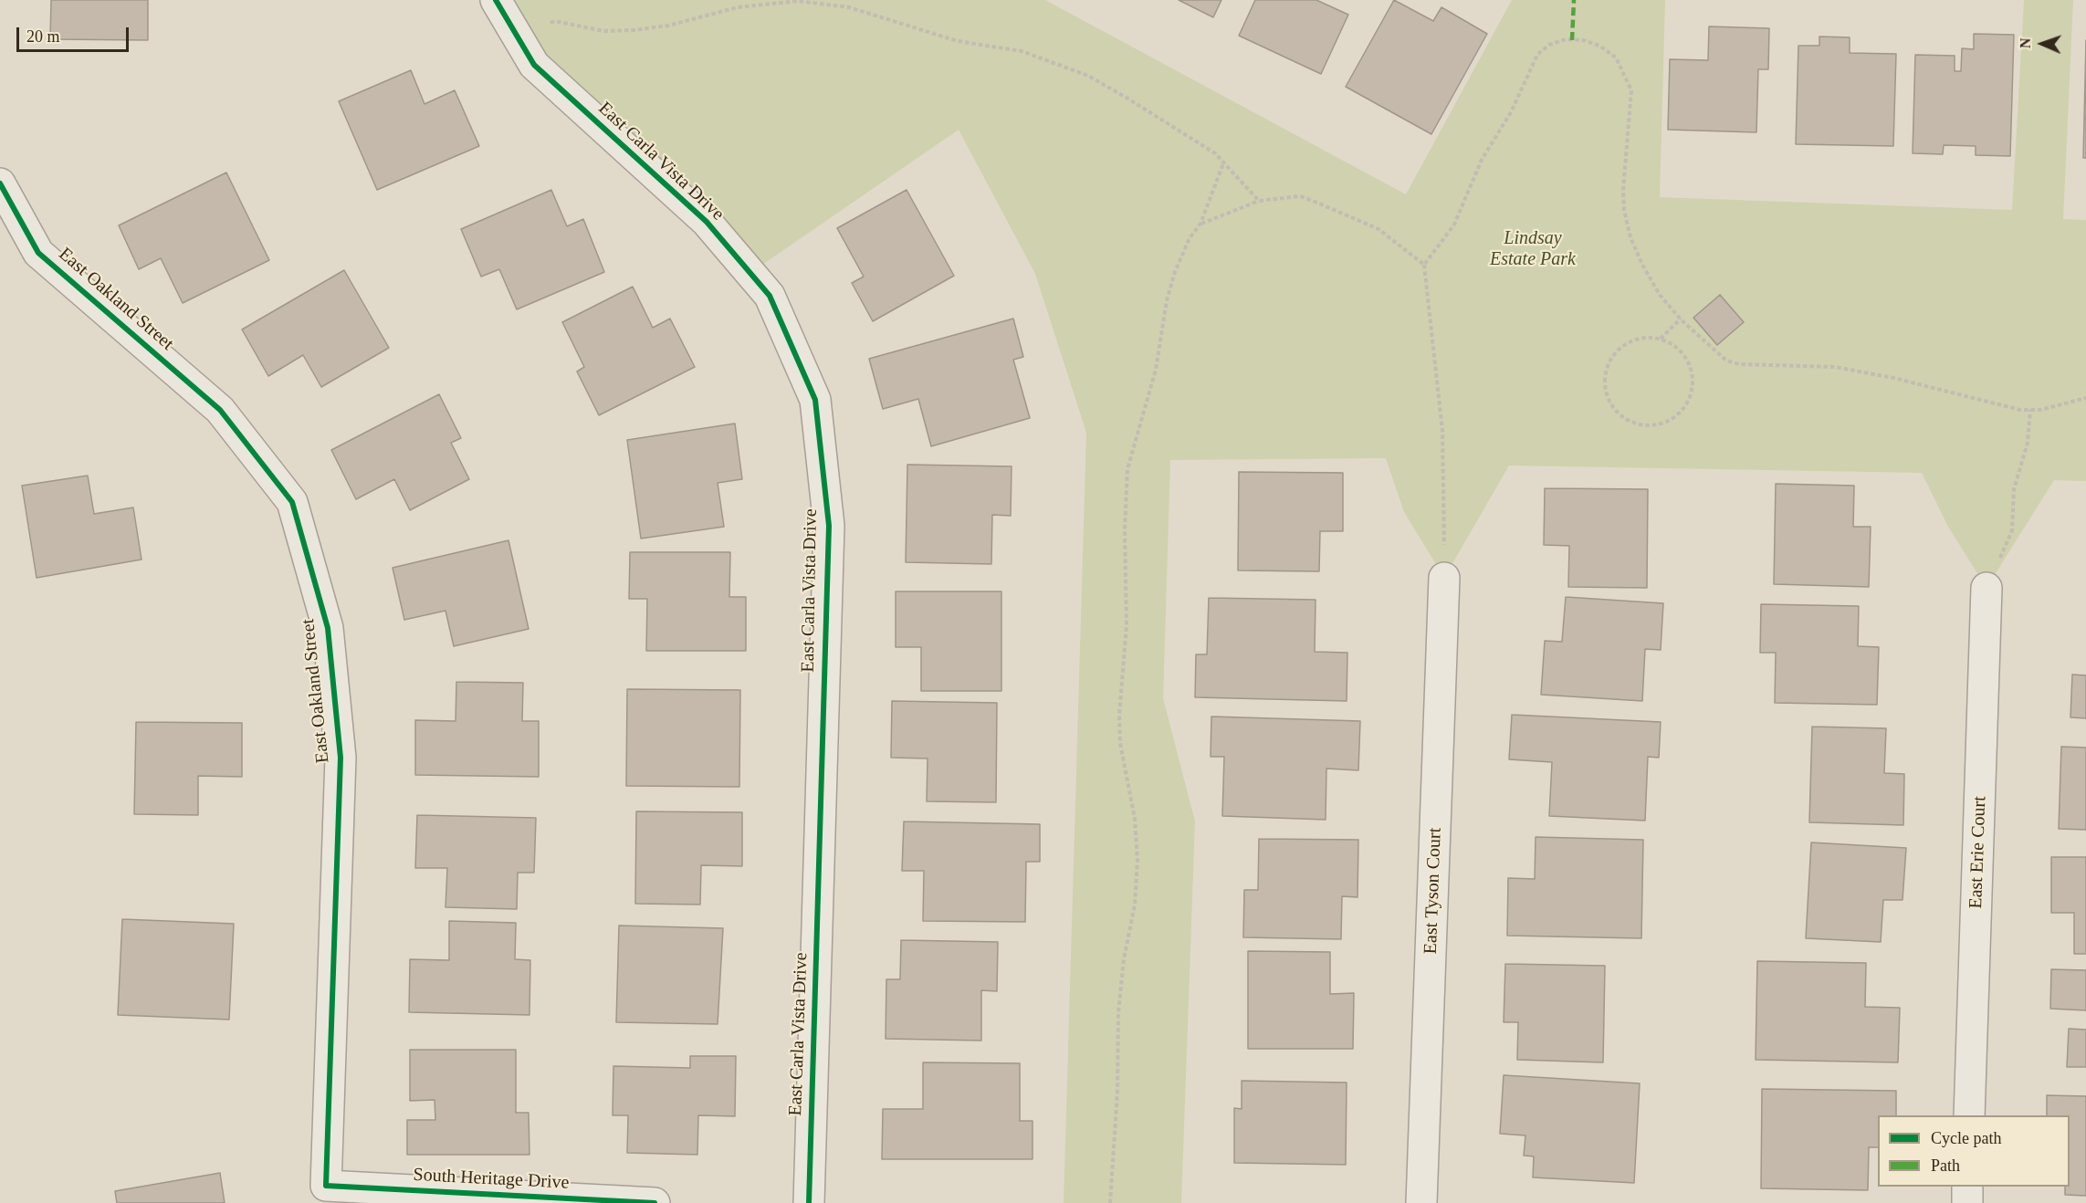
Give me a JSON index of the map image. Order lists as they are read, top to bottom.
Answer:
{
  "streets": {
    "street": [
      "East Carla Vista Drive",
      "East Oakland Street",
      "East Erie Court",
      "East Tyson Court",
      "South Heritage Drive"
    ]
  },
  "crossings": [
    ["East Oakland Street", "South Heritage Drive"]
  ],
  "parks": ["Lindsay Estate Park"],
  "legend": ["Cycle path", "Path"],
  "scale_bar": "20 m",
  "north": "left"
}
